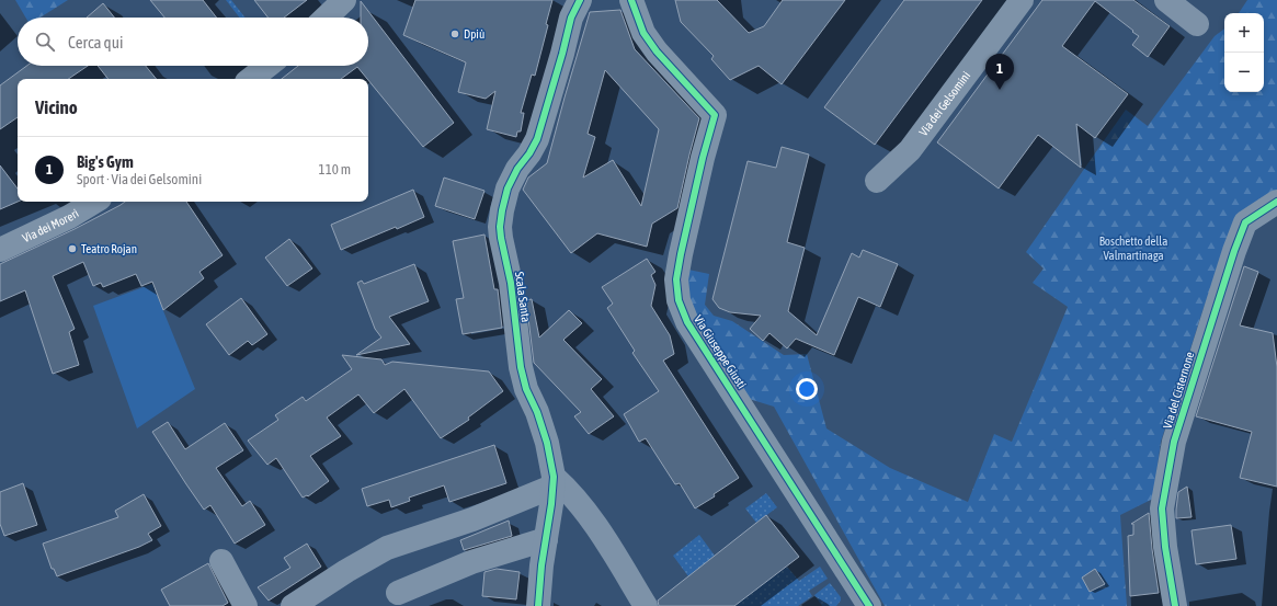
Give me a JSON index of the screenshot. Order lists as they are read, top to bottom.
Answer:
{
  "streets": {
    "street": [
      "Via dei Gelsomini",
      "Via dei Moreri",
      "Scala Santa",
      "Via Giuseppe Giusti",
      "Via del Cisternone"
    ]
  },
  "parks": ["Boschetto della Valmartinaga"],
  "places": ["Dpiù", "Teatro Rojan"],
  "page": {
    "map_buttons": ["+", "−"],
    "search": "Cerca qui",
    "pins": "1",
    "heading": "Vicino",
    "list": [
      {
        "mark": "1",
        "name": "Big's Gym",
        "note": "Sport · Via dei Gelsomini",
        "value": "110 m"
      }
    ]
  }
}
